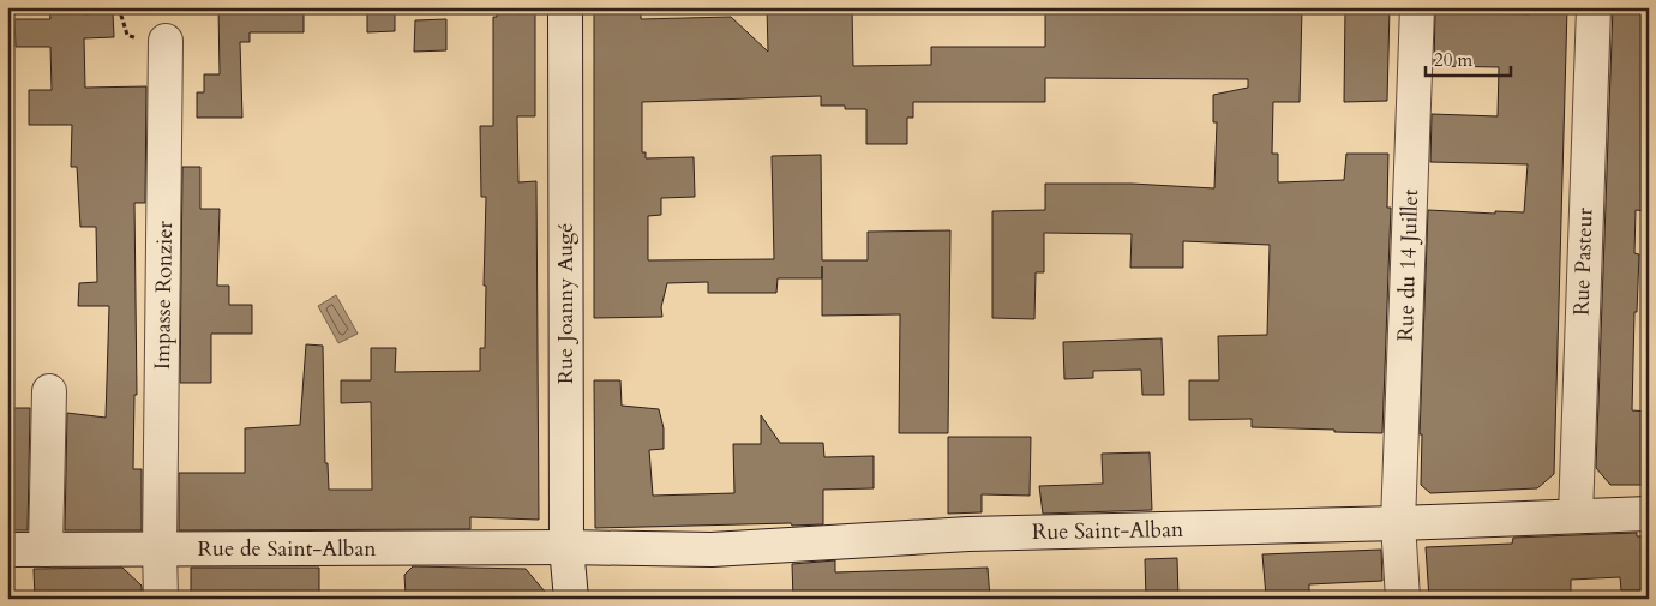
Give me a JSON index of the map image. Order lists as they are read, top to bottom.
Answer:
{
  "streets": {
    "street": [
      "Rue Pasteur",
      "Rue du 14 Juillet",
      "Impasse Ronzier",
      "Rue Joanny Augé",
      "Rue Saint-Alban",
      "Rue de Saint-Alban"
    ]
  },
  "crossings": [
    ["Rue Pasteur", "Rue Saint-Alban"],
    ["Rue du 14 Juillet", "Rue Saint-Alban"],
    ["Impasse Ronzier", "Rue de Saint-Alban"],
    ["Rue Joanny Augé", "Rue Saint-Alban"],
    ["Rue Joanny Augé", "Rue de Saint-Alban"],
    ["Rue Saint-Alban", "Rue de Saint-Alban"]
  ],
  "scale_bar": "20 m"
}
